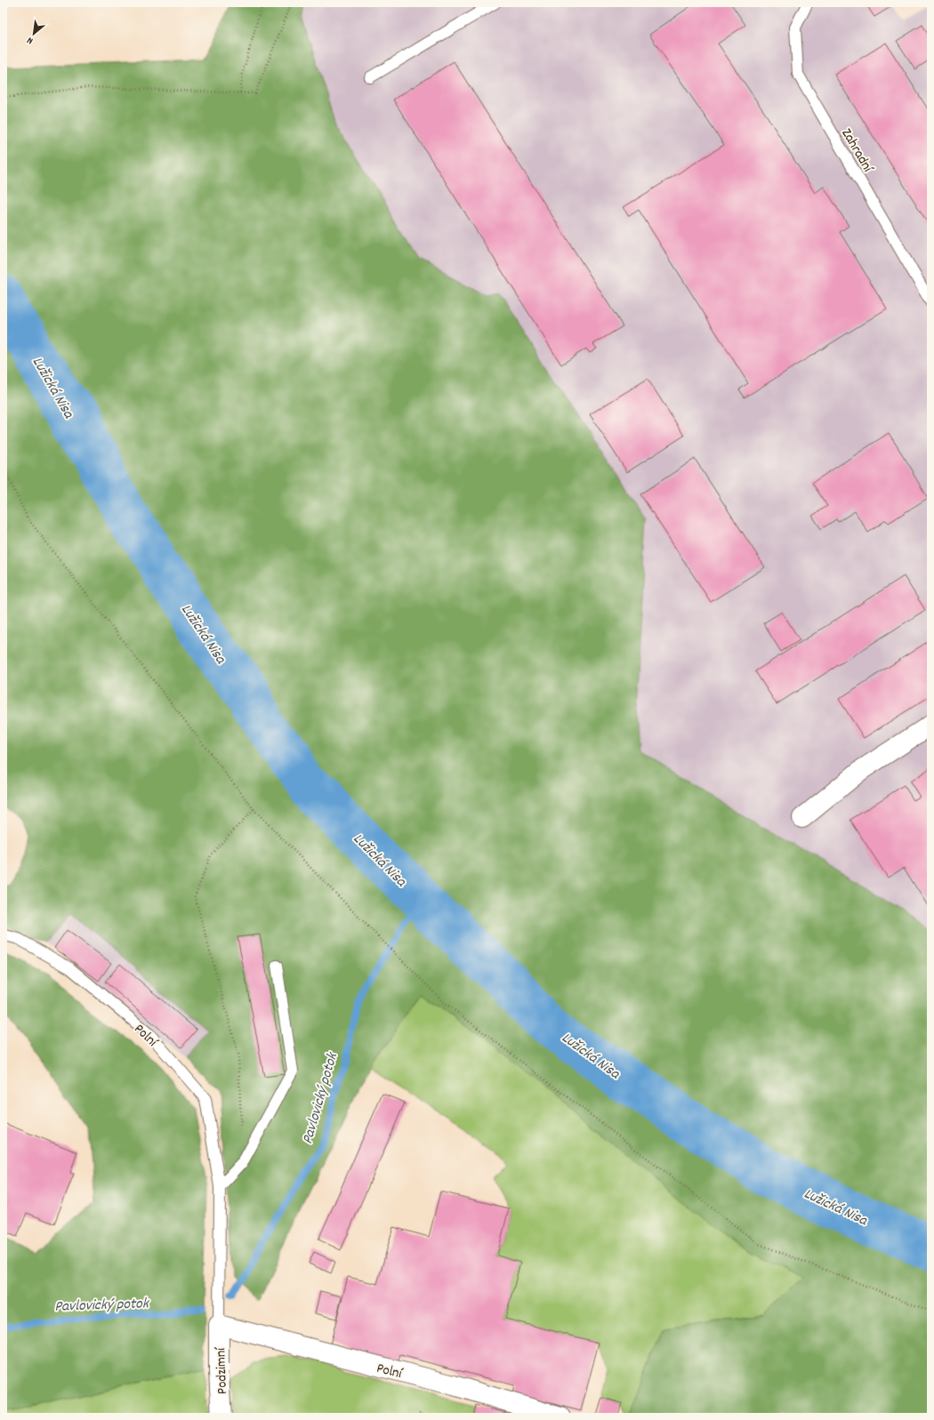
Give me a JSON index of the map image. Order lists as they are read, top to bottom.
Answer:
{
  "streets": {
    "street": ["Polní", "Podzimní"],
    "lane": ["Zahradní"]
  },
  "crossings": [
    ["Polní", "Podzimní"]
  ],
  "water": ["Lužická Nisa", "Pavlovický potok"],
  "north": "bottom left"
}
